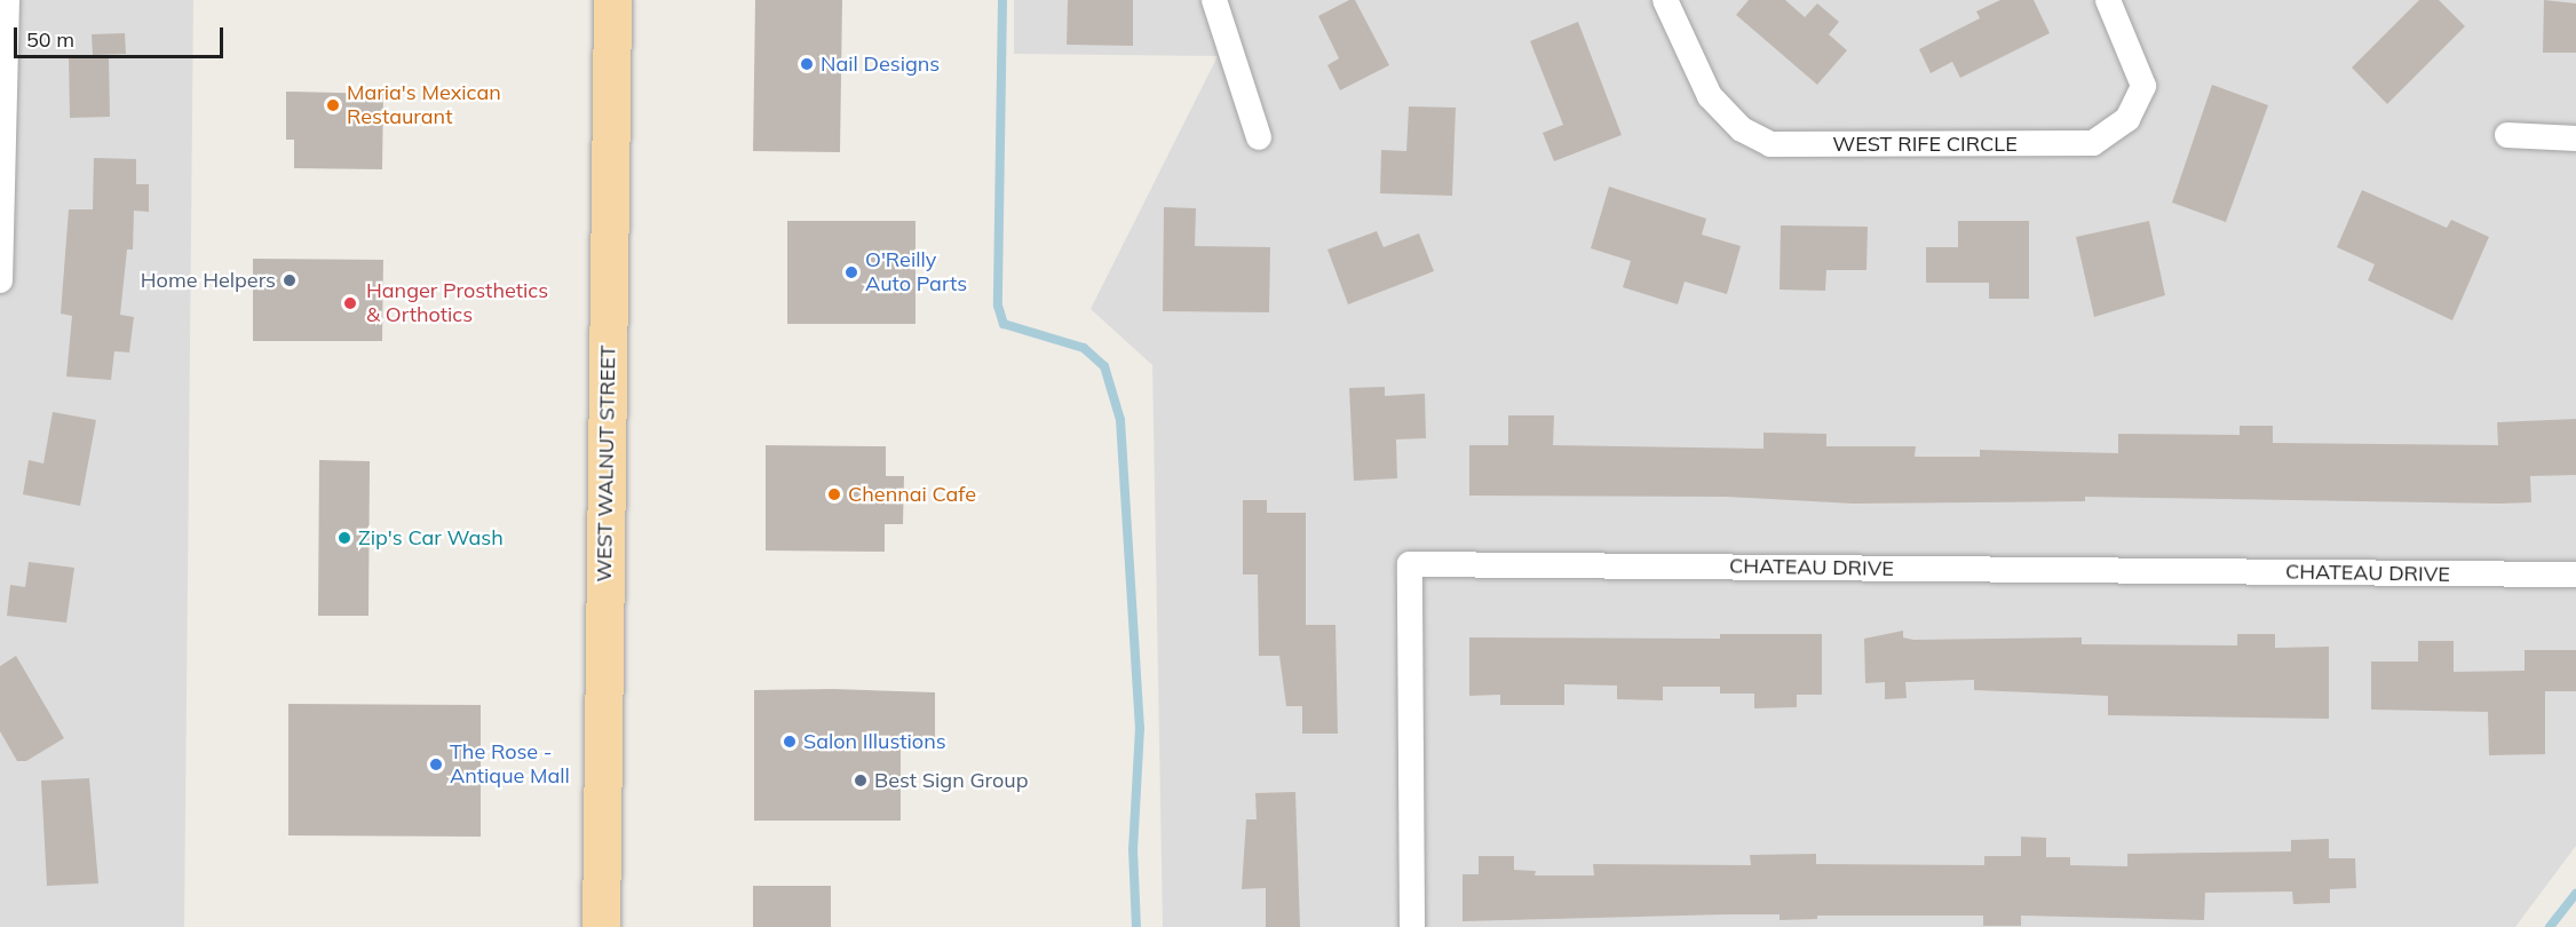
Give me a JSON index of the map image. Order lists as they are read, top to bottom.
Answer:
{
  "streets": {
    "main road": ["WEST WALNUT STREET"],
    "street": ["WEST RIFE CIRCLE", "CHATEAU DRIVE"]
  },
  "places": [
    "Nail Designs",
    "Maria's Mexican Restaurant",
    "O'Reilly Auto Parts",
    "Home Helpers",
    "Hanger Prosthetics & Orthotics",
    "Chennai Cafe",
    "Zip's Car Wash",
    "Salon Illustions",
    "The Rose - Antique Mall",
    "Best Sign Group"
  ],
  "scale_bar": "50 m"
}
